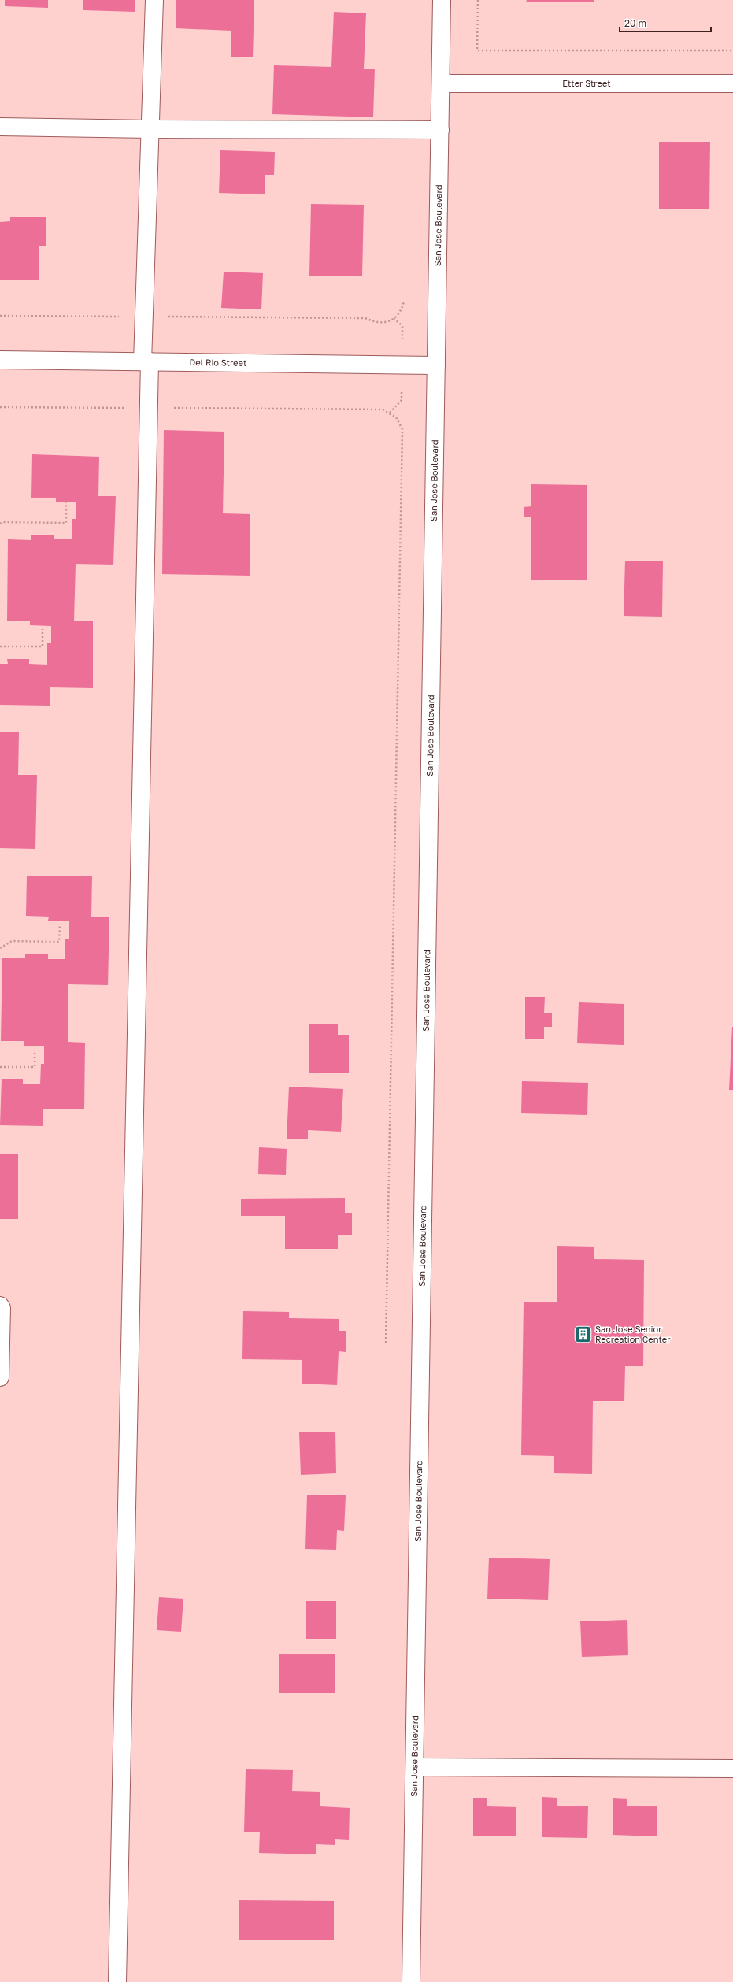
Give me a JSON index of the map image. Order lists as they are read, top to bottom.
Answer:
{
  "streets": {
    "street": ["Etter Street", "San Jose Boulevard", "Del Rio Street"]
  },
  "crossings": [
    ["Etter Street", "San Jose Boulevard"],
    ["San Jose Boulevard", "Del Rio Street"]
  ],
  "places": {
    "building": ["San Jose Senior Recreation Center"]
  },
  "scale_bar": "20 m"
}
